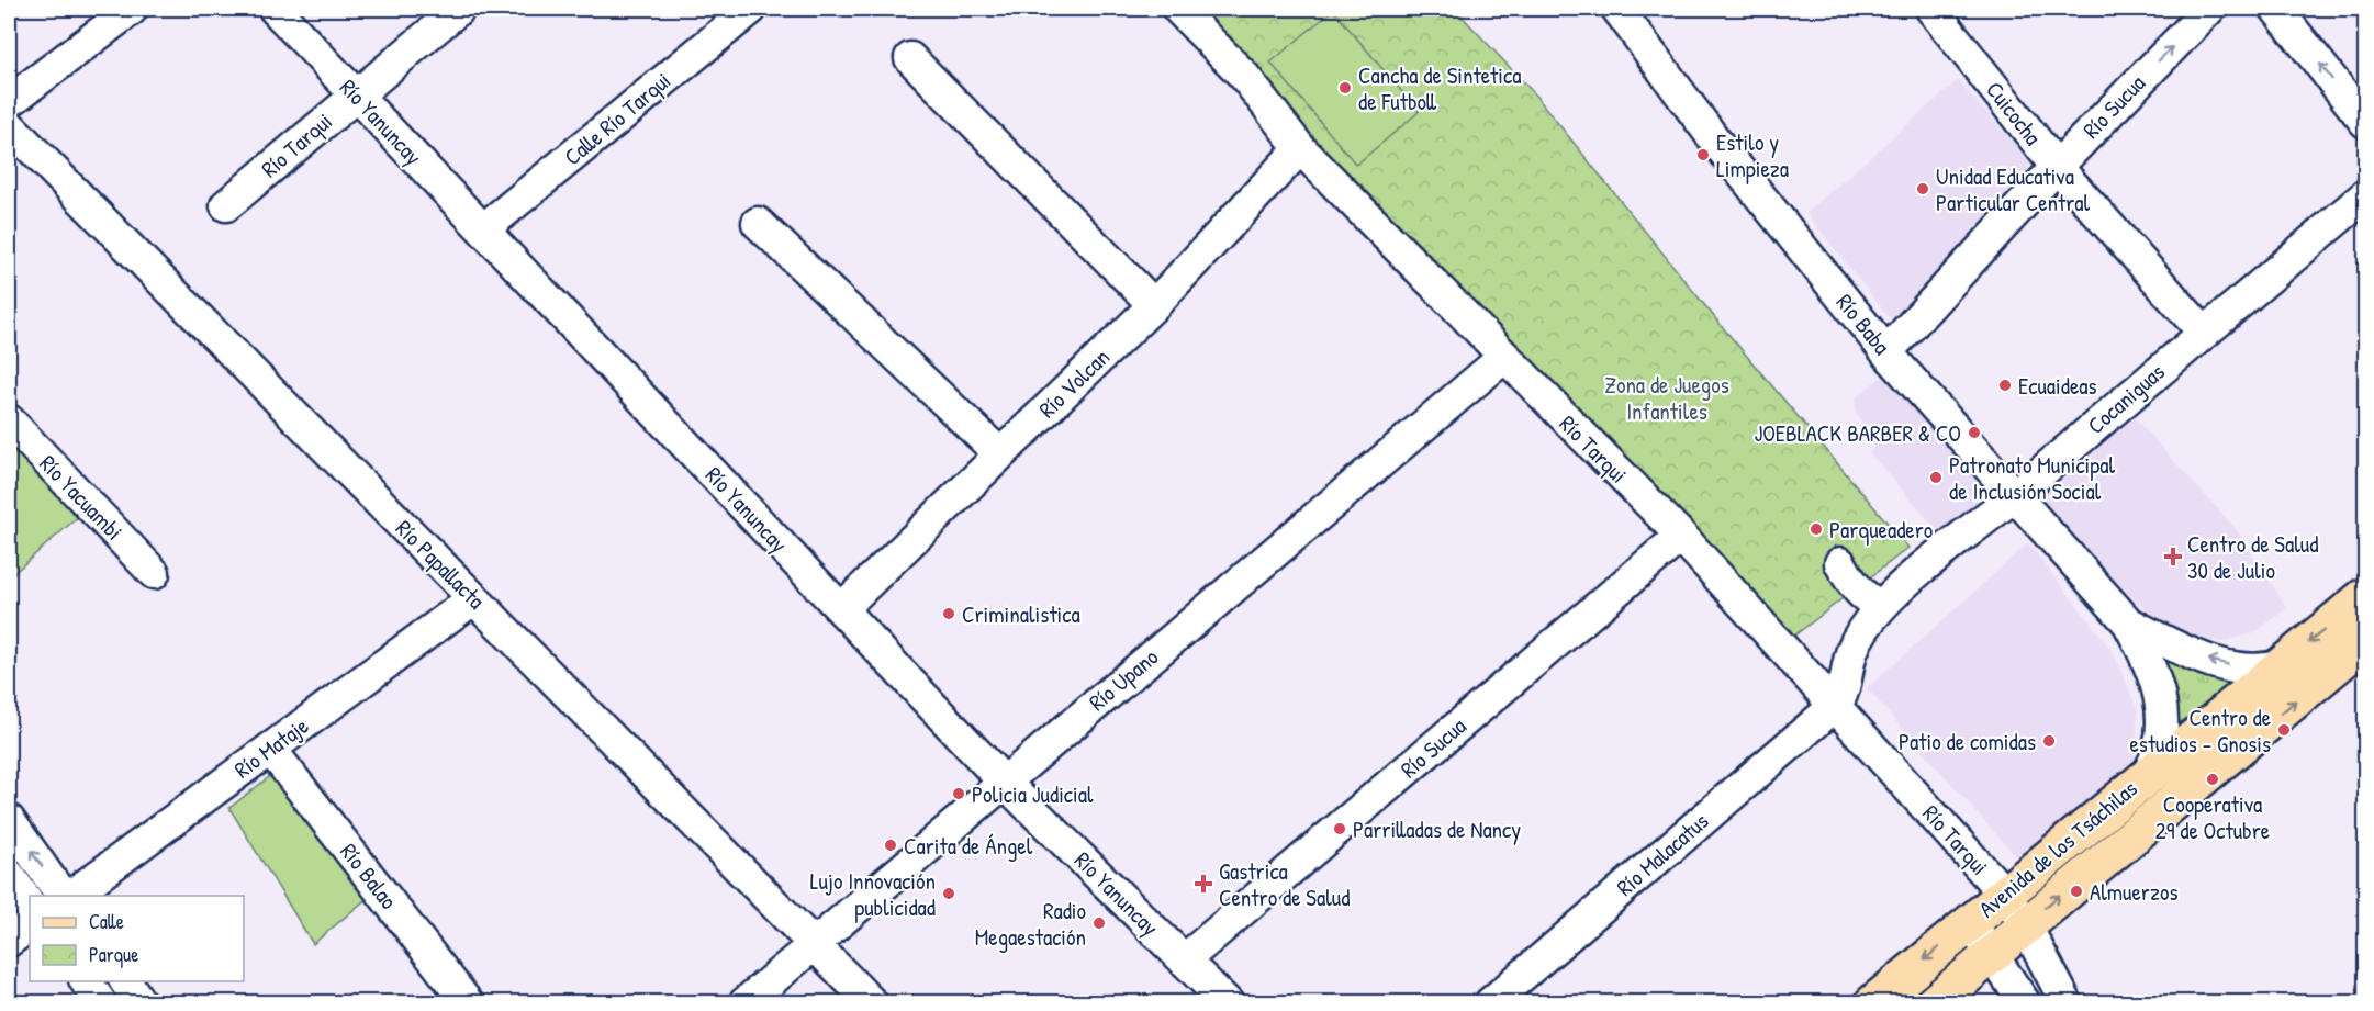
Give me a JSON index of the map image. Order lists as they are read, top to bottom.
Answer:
{
  "streets": {
    "main road": ["Avenida de los Tsáchilas"],
    "street": [
      "Río Sucua",
      "Cuicocha",
      "Calle Río Tarqui",
      "Río Yanuncay",
      "Río Tarqui",
      "Río Baba",
      "Río Volcan",
      "Cocaniguas",
      "Río Yacuambi",
      "Río Papallacta",
      "Río Upano",
      "Río Mataje",
      "Río Malacatus",
      "Río Balao"
    ]
  },
  "crossings": [
    ["Río Sucua", "Cuicocha"],
    ["Río Sucua", "Río Yanuncay"],
    ["Río Sucua", "Río Tarqui"],
    ["Río Sucua", "Río Baba"],
    ["Cuicocha", "Cocaniguas"],
    ["Calle Río Tarqui", "Río Yanuncay"],
    ["Río Yanuncay", "Río Tarqui"],
    ["Río Yanuncay", "Río Volcan"],
    ["Río Yanuncay", "Río Upano"],
    ["Río Tarqui", "Río Volcan"],
    ["Río Tarqui", "Cocaniguas"],
    ["Río Tarqui", "Río Upano"],
    ["Río Tarqui", "Avenida de los Tsáchilas"],
    ["Río Tarqui", "Río Malacatus"],
    ["Río Baba", "Cocaniguas"],
    ["Río Baba", "Avenida de los Tsáchilas"],
    ["Cocaniguas", "Río Malacatus"],
    ["Río Papallacta", "Río Upano"],
    ["Río Papallacta", "Río Mataje"],
    ["Río Mataje", "Río Balao"]
  ],
  "parks": ["Zona de Juegos Infantiles"],
  "places": {
    "other": [
      "Cancha de Sintetica de Futboll",
      "Estilo y Limpieza",
      "Unidad Educativa Particular Central",
      "Ecuaideas",
      "JOEBLACK BARBER & CO",
      "Patronato Municipal de Inclusión Social",
      "Parqueadero",
      "Criminalistica",
      "Centro de estudios - Gnosis",
      "Patio de comidas",
      "Cooperativa 29 de Octubre",
      "Policia Judicial",
      "Parrilladas de Nancy",
      "Carita de Ángel",
      "Almuerzos",
      "Lujo Innovación publicidad",
      "Radio Megaestación"
    ],
    "health": ["Centro de Salud 30 de Julio", "Gastrica Centro de Salud"]
  },
  "legend": ["Calle", "Parque"]
}
